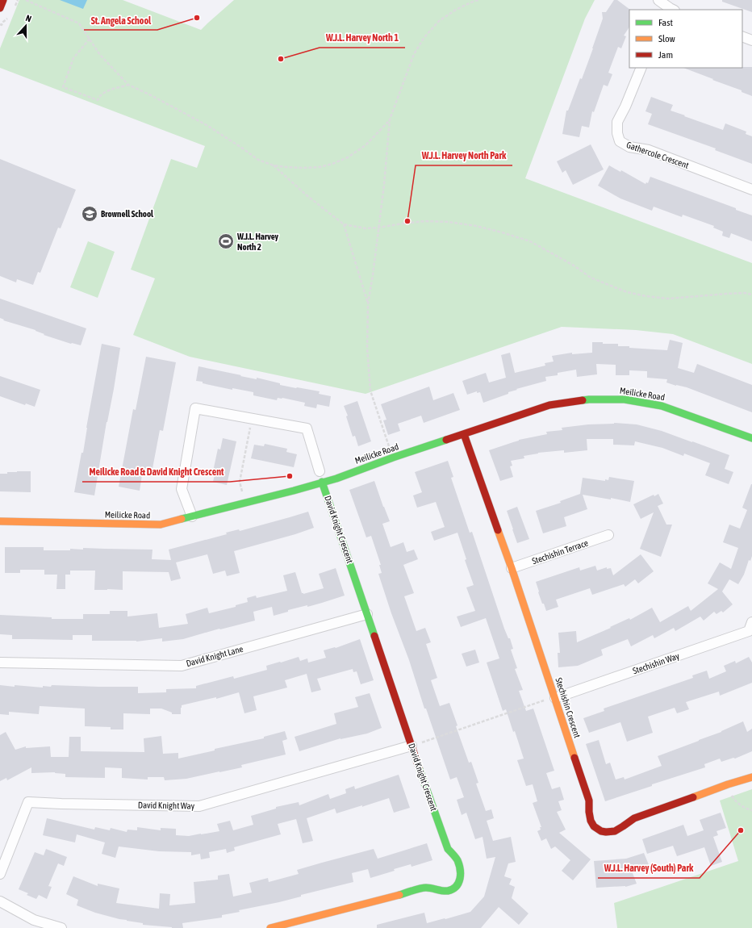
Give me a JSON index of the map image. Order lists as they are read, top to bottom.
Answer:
{
  "streets": {
    "street": [
      "Gathercole Crescent",
      "Meilicke Road",
      "David Knight Crescent",
      "Stechishin Terrace",
      "David Knight Lane",
      "Stechishin Way",
      "Stechishin Crescent",
      "David Knight Way"
    ]
  },
  "crossings": [
    ["Meilicke Road", "David Knight Crescent"],
    ["Meilicke Road", "Stechishin Crescent"],
    ["David Knight Crescent", "David Knight Lane"],
    ["David Knight Crescent", "David Knight Way"],
    ["Stechishin Terrace", "Stechishin Crescent"],
    ["Stechishin Way", "Stechishin Crescent"]
  ],
  "places": {
    "other": [
      "St. Angela School",
      "W.J.L. Harvey North 1",
      "W.J.L. Harvey North Park",
      "Meilicke Road & David Knight Crescent",
      "W.J.L. Harvey (South) Park"
    ],
    "school or university": ["Brownell School"],
    "sports": ["W.J.L. Harvey North 2"]
  },
  "legend": ["Fast", "Slow", "Jam"],
  "north": "top"
}
